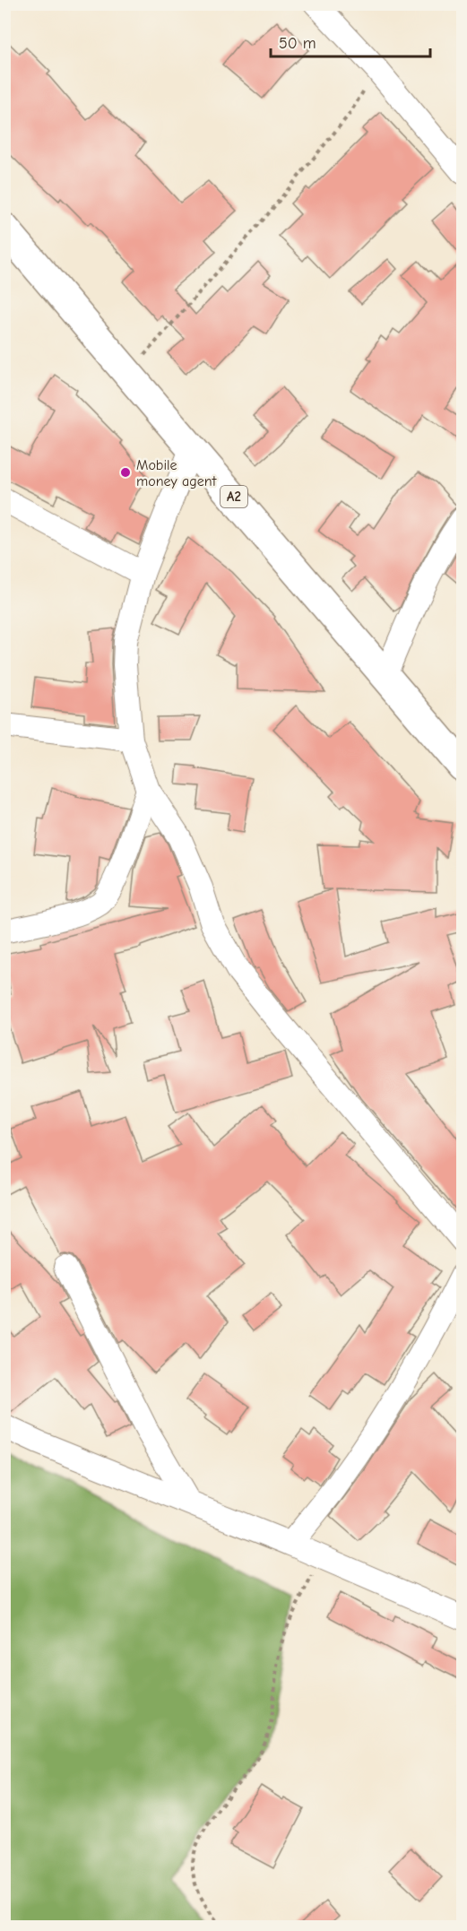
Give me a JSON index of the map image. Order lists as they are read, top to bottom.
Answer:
{
  "streets": {
    "highway": ["A2"]
  },
  "places": ["Mobile money agent"],
  "scale_bar": "50 m"
}
